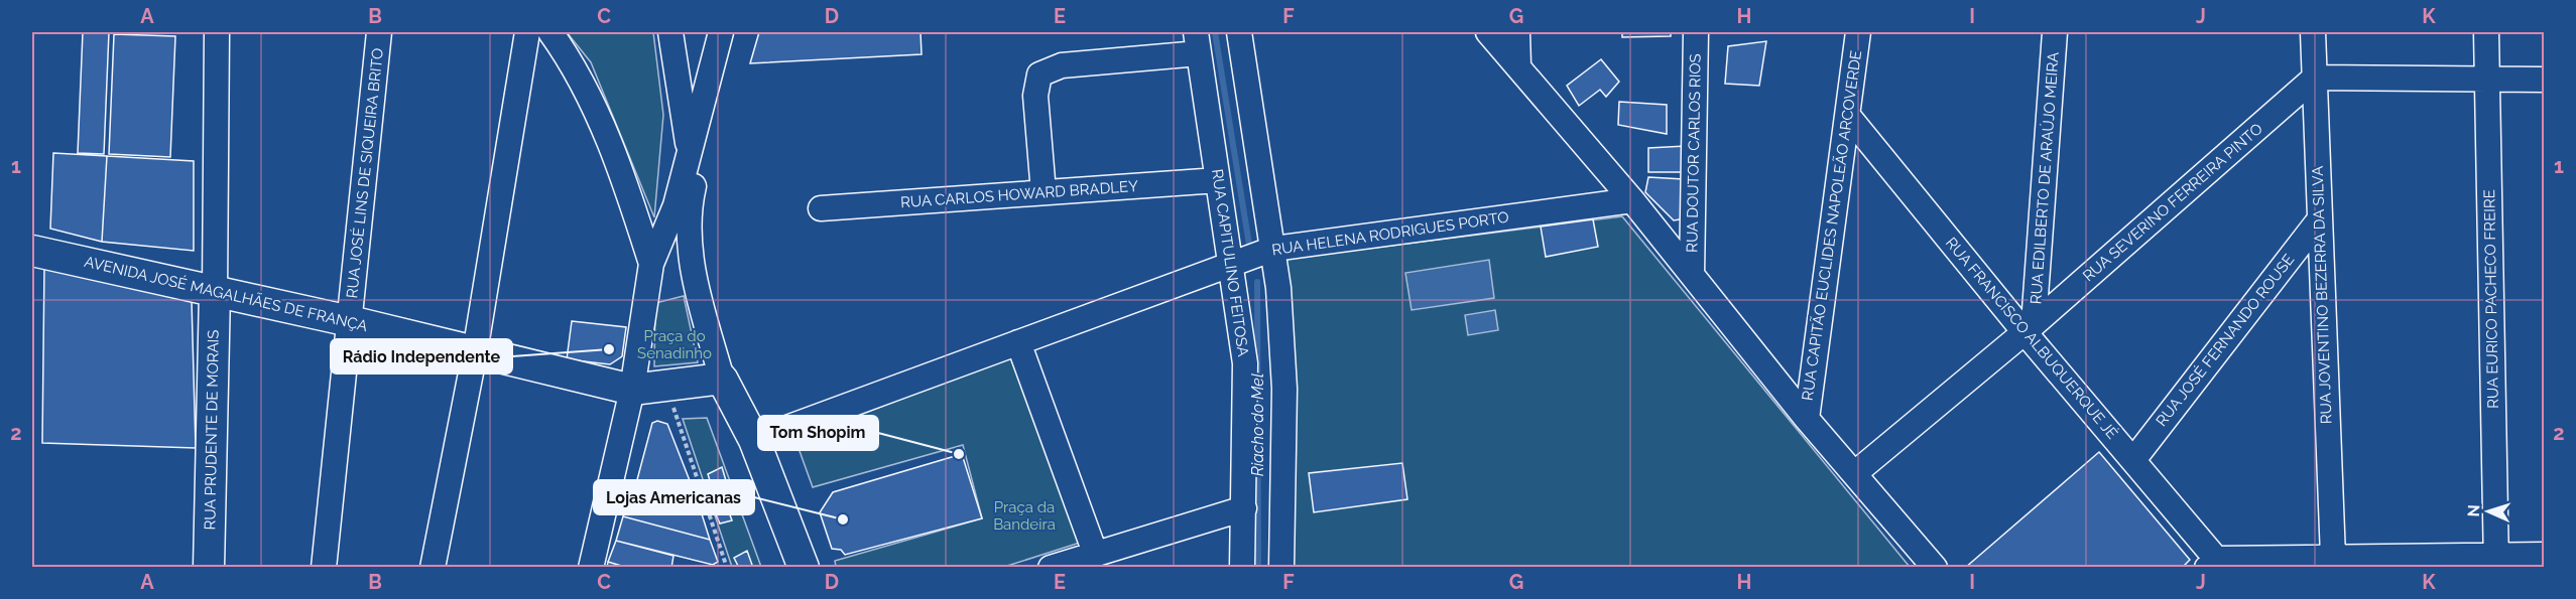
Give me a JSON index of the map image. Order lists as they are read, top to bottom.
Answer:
{
  "streets": {
    "main road": ["AVENIDA JOSÉ MAGALHÃES DE FRANÇA", "RUA PRUDENTE DE MORAIS"],
    "street": [
      "RUA DOUTOR CARLOS RIOS",
      "RUA JOSÉ LINS DE SIQUEIRA BRITO",
      "RUA EDILBERTO DE ARAÚJO MEIRA",
      "RUA CARLOS HOWARD BRADLEY",
      "RUA SEVERINO FERREIRA PINTO",
      "RUA CAPITÃO EUCLIDES NAPOLEÃO ARCOVERDE",
      "RUA HELENA RODRIGUES PORTO",
      "RUA CAPITULINO FEITOSA",
      "RUA JOVENTINO BEZERRA DA SILVA",
      "RUA EURICO PACHECO FREIRE",
      "RUA FRANCISCO ALBUQUERQUE JÉ",
      "RUA JOSÉ FERNANDO ROUSE"
    ]
  },
  "crossings": [
    ["RUA JOSÉ LINS DE SIQUEIRA BRITO", "AVENIDA JOSÉ MAGALHÃES DE FRANÇA"],
    ["RUA EDILBERTO DE ARAÚJO MEIRA", "RUA SEVERINO FERREIRA PINTO"],
    ["RUA EDILBERTO DE ARAÚJO MEIRA", "RUA FRANCISCO ALBUQUERQUE JÉ"],
    ["RUA CARLOS HOWARD BRADLEY", "RUA CAPITULINO FEITOSA"],
    ["RUA SEVERINO FERREIRA PINTO", "RUA JOVENTINO BEZERRA DA SILVA"],
    ["RUA SEVERINO FERREIRA PINTO", "RUA FRANCISCO ALBUQUERQUE JÉ"],
    ["RUA CAPITÃO EUCLIDES NAPOLEÃO ARCOVERDE", "RUA FRANCISCO ALBUQUERQUE JÉ"],
    ["RUA HELENA RODRIGUES PORTO", "RUA CAPITULINO FEITOSA"],
    ["AVENIDA JOSÉ MAGALHÃES DE FRANÇA", "RUA PRUDENTE DE MORAIS"],
    ["RUA JOVENTINO BEZERRA DA SILVA", "RUA JOSÉ FERNANDO ROUSE"],
    ["RUA FRANCISCO ALBUQUERQUE JÉ", "RUA JOSÉ FERNANDO ROUSE"]
  ],
  "water": ["Riacho do Mel"],
  "parks": ["Praça do Senadinho", "Praça da Bandeira"],
  "places": ["Rádio Independente", "Tom Shopim", "Lojas Americanas"],
  "north": "left",
  "grid": {
    "columns": [
      "A",
      "B",
      "C",
      "D",
      "E",
      "F",
      "G",
      "H",
      "I",
      "J",
      "K"
    ],
    "rows": ["1", "2"]
  }
}
